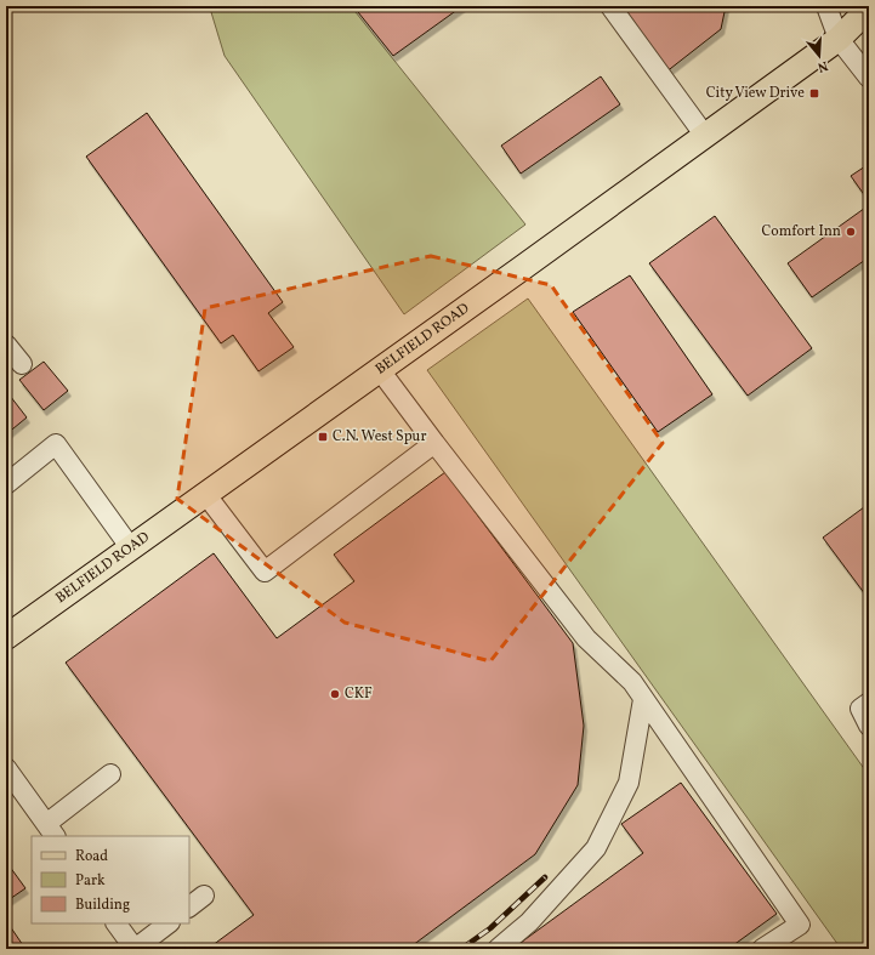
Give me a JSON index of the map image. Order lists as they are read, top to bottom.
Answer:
{
  "streets": {
    "main road": ["BELFIELD ROAD"]
  },
  "places": {
    "transit": ["City View Drive", "C.N. West Spur"],
    "other": ["Comfort Inn", "CKF"]
  },
  "legend": ["Road", "Park", "Building"],
  "north": "bottom"
}
